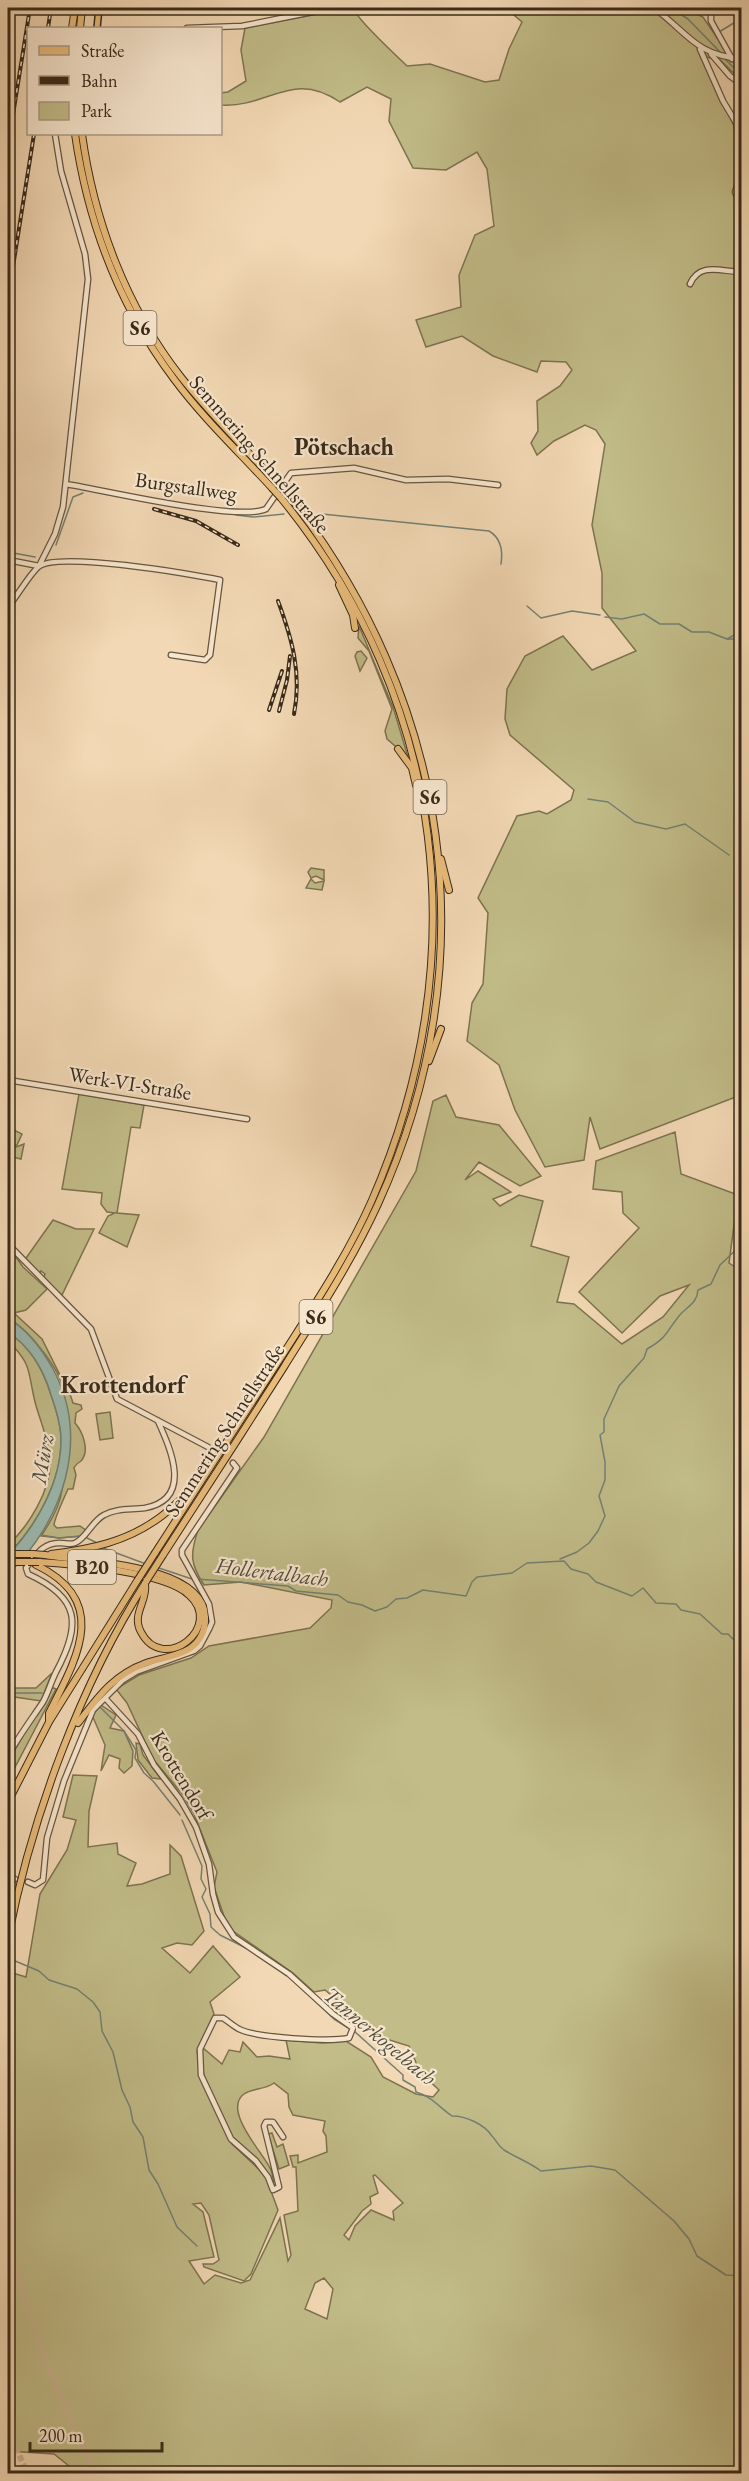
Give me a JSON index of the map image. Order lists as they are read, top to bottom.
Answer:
{
  "streets": {
    "highway": ["S6", "Semmering Schnellstraße", "B20"],
    "street": ["Burgstallweg", "Werk-VI-Straße", "Krottendorf"]
  },
  "crossings": [
    ["Semmering Schnellstraße", "B20"]
  ],
  "districts": ["Pötschach", "Krottendorf"],
  "water": ["Mürz", "Hollertalbach", "Tannerkogelbach"],
  "legend": ["Straße", "Bahn", "Park"],
  "scale_bar": "200 m"
}
